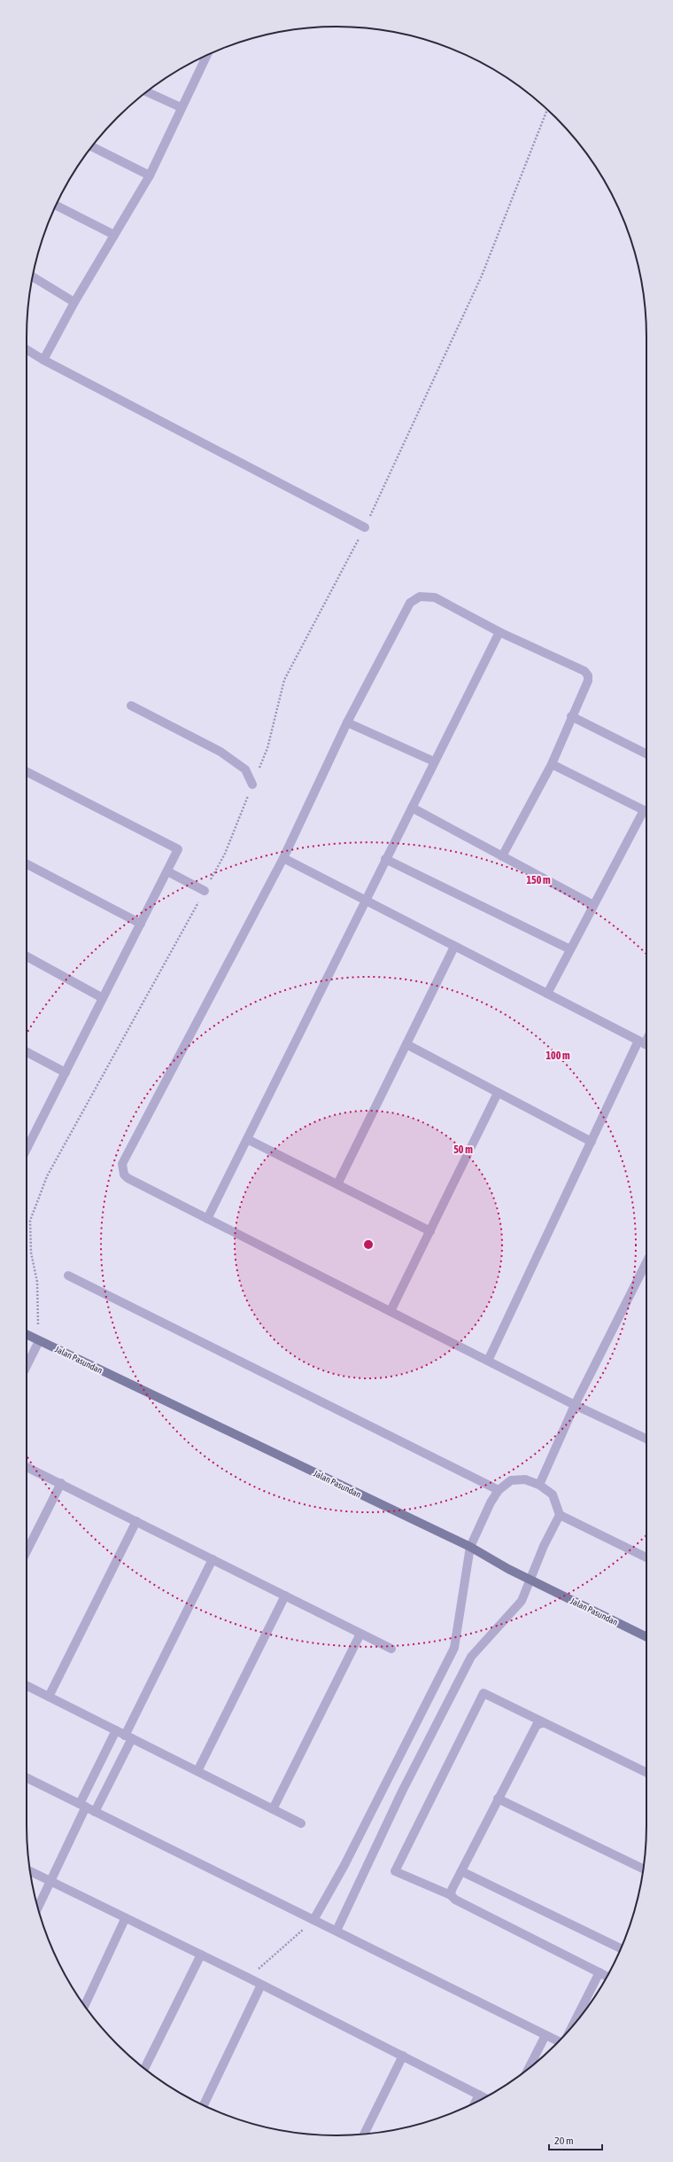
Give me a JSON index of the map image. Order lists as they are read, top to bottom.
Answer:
{
  "streets": {
    "street": ["Jalan Pasundan"]
  },
  "scale_bar": "20 m",
  "rings": ["150 m", "100 m", "50 m"]
}
